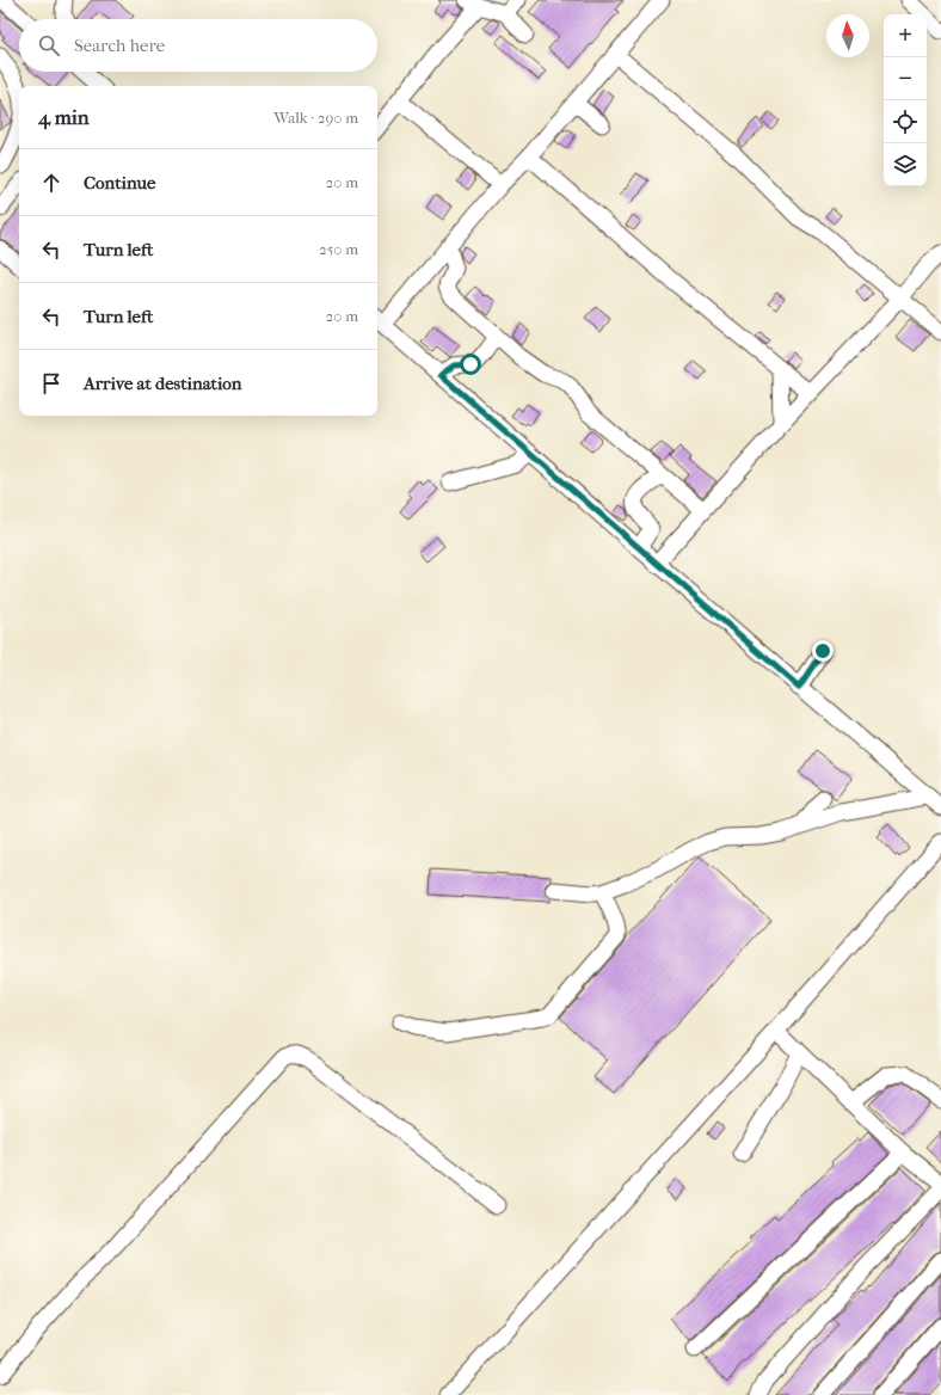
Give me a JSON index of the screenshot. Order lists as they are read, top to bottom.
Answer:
{
  "north": "top",
  "page": {
    "map_buttons": ["+", "−"],
    "search": "Search here",
    "heading": ["4 min", "Walk · 290 m"],
    "list": [
      ["Continue", "20 m"],
      ["Turn left", "250 m"],
      ["Turn left", "20 m"],
      "Arrive at destination"
    ]
  }
}
